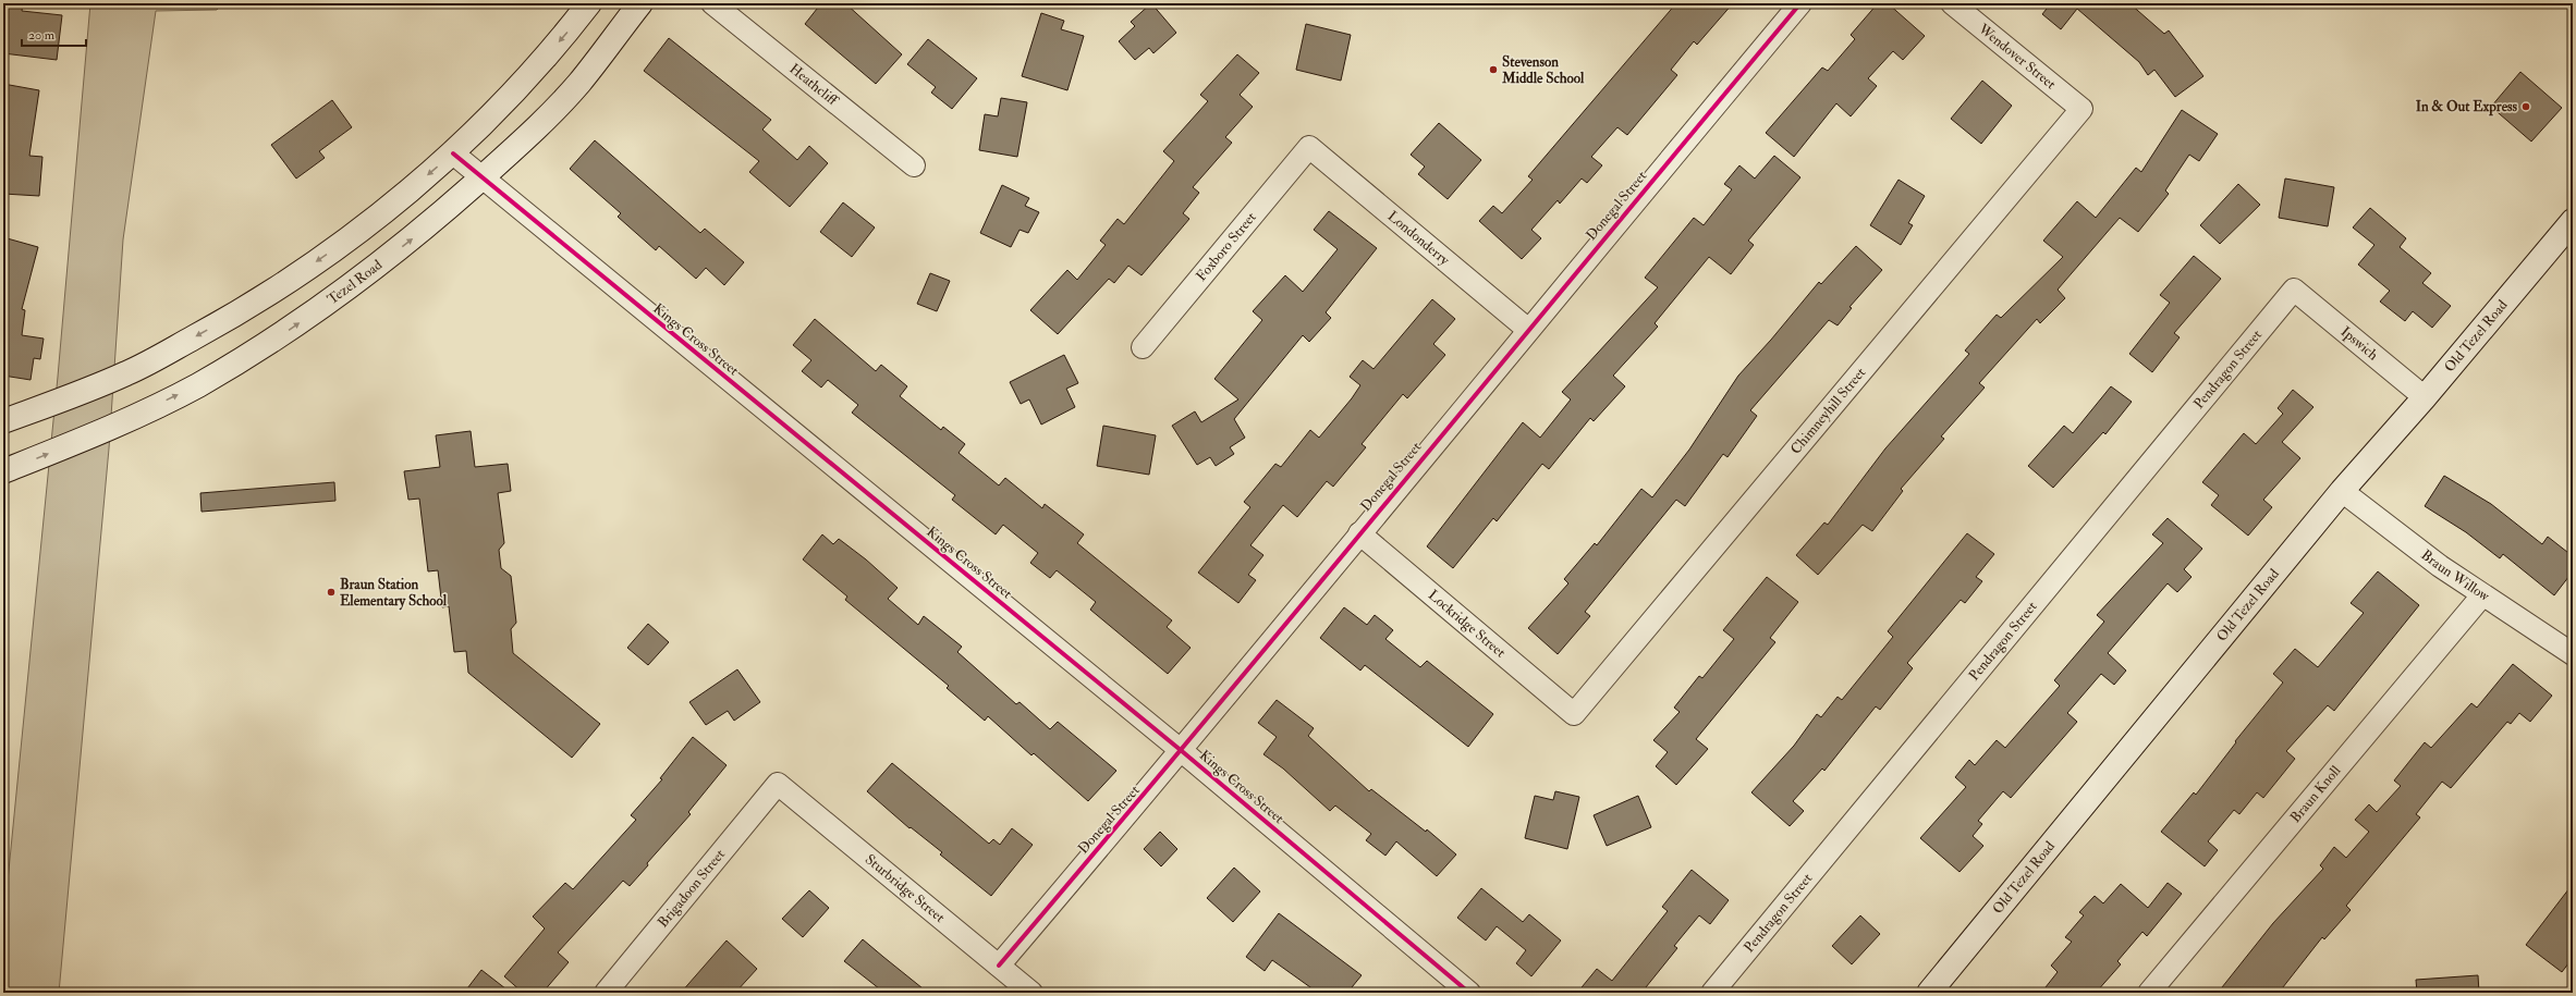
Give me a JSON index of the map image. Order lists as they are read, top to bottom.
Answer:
{
  "streets": {
    "main road": ["Tezel Road", "Old Tezel Road"],
    "street": [
      "Wendover Street",
      "Heathcliff",
      "Donegal Street",
      "Londonderry",
      "Foxboro Street",
      "Kings Cross Street",
      "Ipswich",
      "Pendragon Street",
      "Chimneyhill Street",
      "Braun Willow",
      "Lockridge Street",
      "Braun Knoll",
      "Brigadoon Street",
      "Sturbridge Street"
    ]
  },
  "crossings": [
    ["Wendover Street", "Chimneyhill Street"],
    ["Donegal Street", "Londonderry"],
    ["Donegal Street", "Kings Cross Street"],
    ["Donegal Street", "Lockridge Street"],
    ["Donegal Street", "Sturbridge Street"],
    ["Londonderry", "Foxboro Street"],
    ["Tezel Road", "Kings Cross Street"],
    ["Old Tezel Road", "Ipswich"],
    ["Old Tezel Road", "Braun Willow"],
    ["Ipswich", "Pendragon Street"],
    ["Chimneyhill Street", "Lockridge Street"],
    ["Braun Willow", "Braun Knoll"],
    ["Brigadoon Street", "Sturbridge Street"]
  ],
  "places": ["Stevenson Middle School", "In & Out Express", "Braun Station Elementary School"],
  "scale_bar": "20 m"
}
